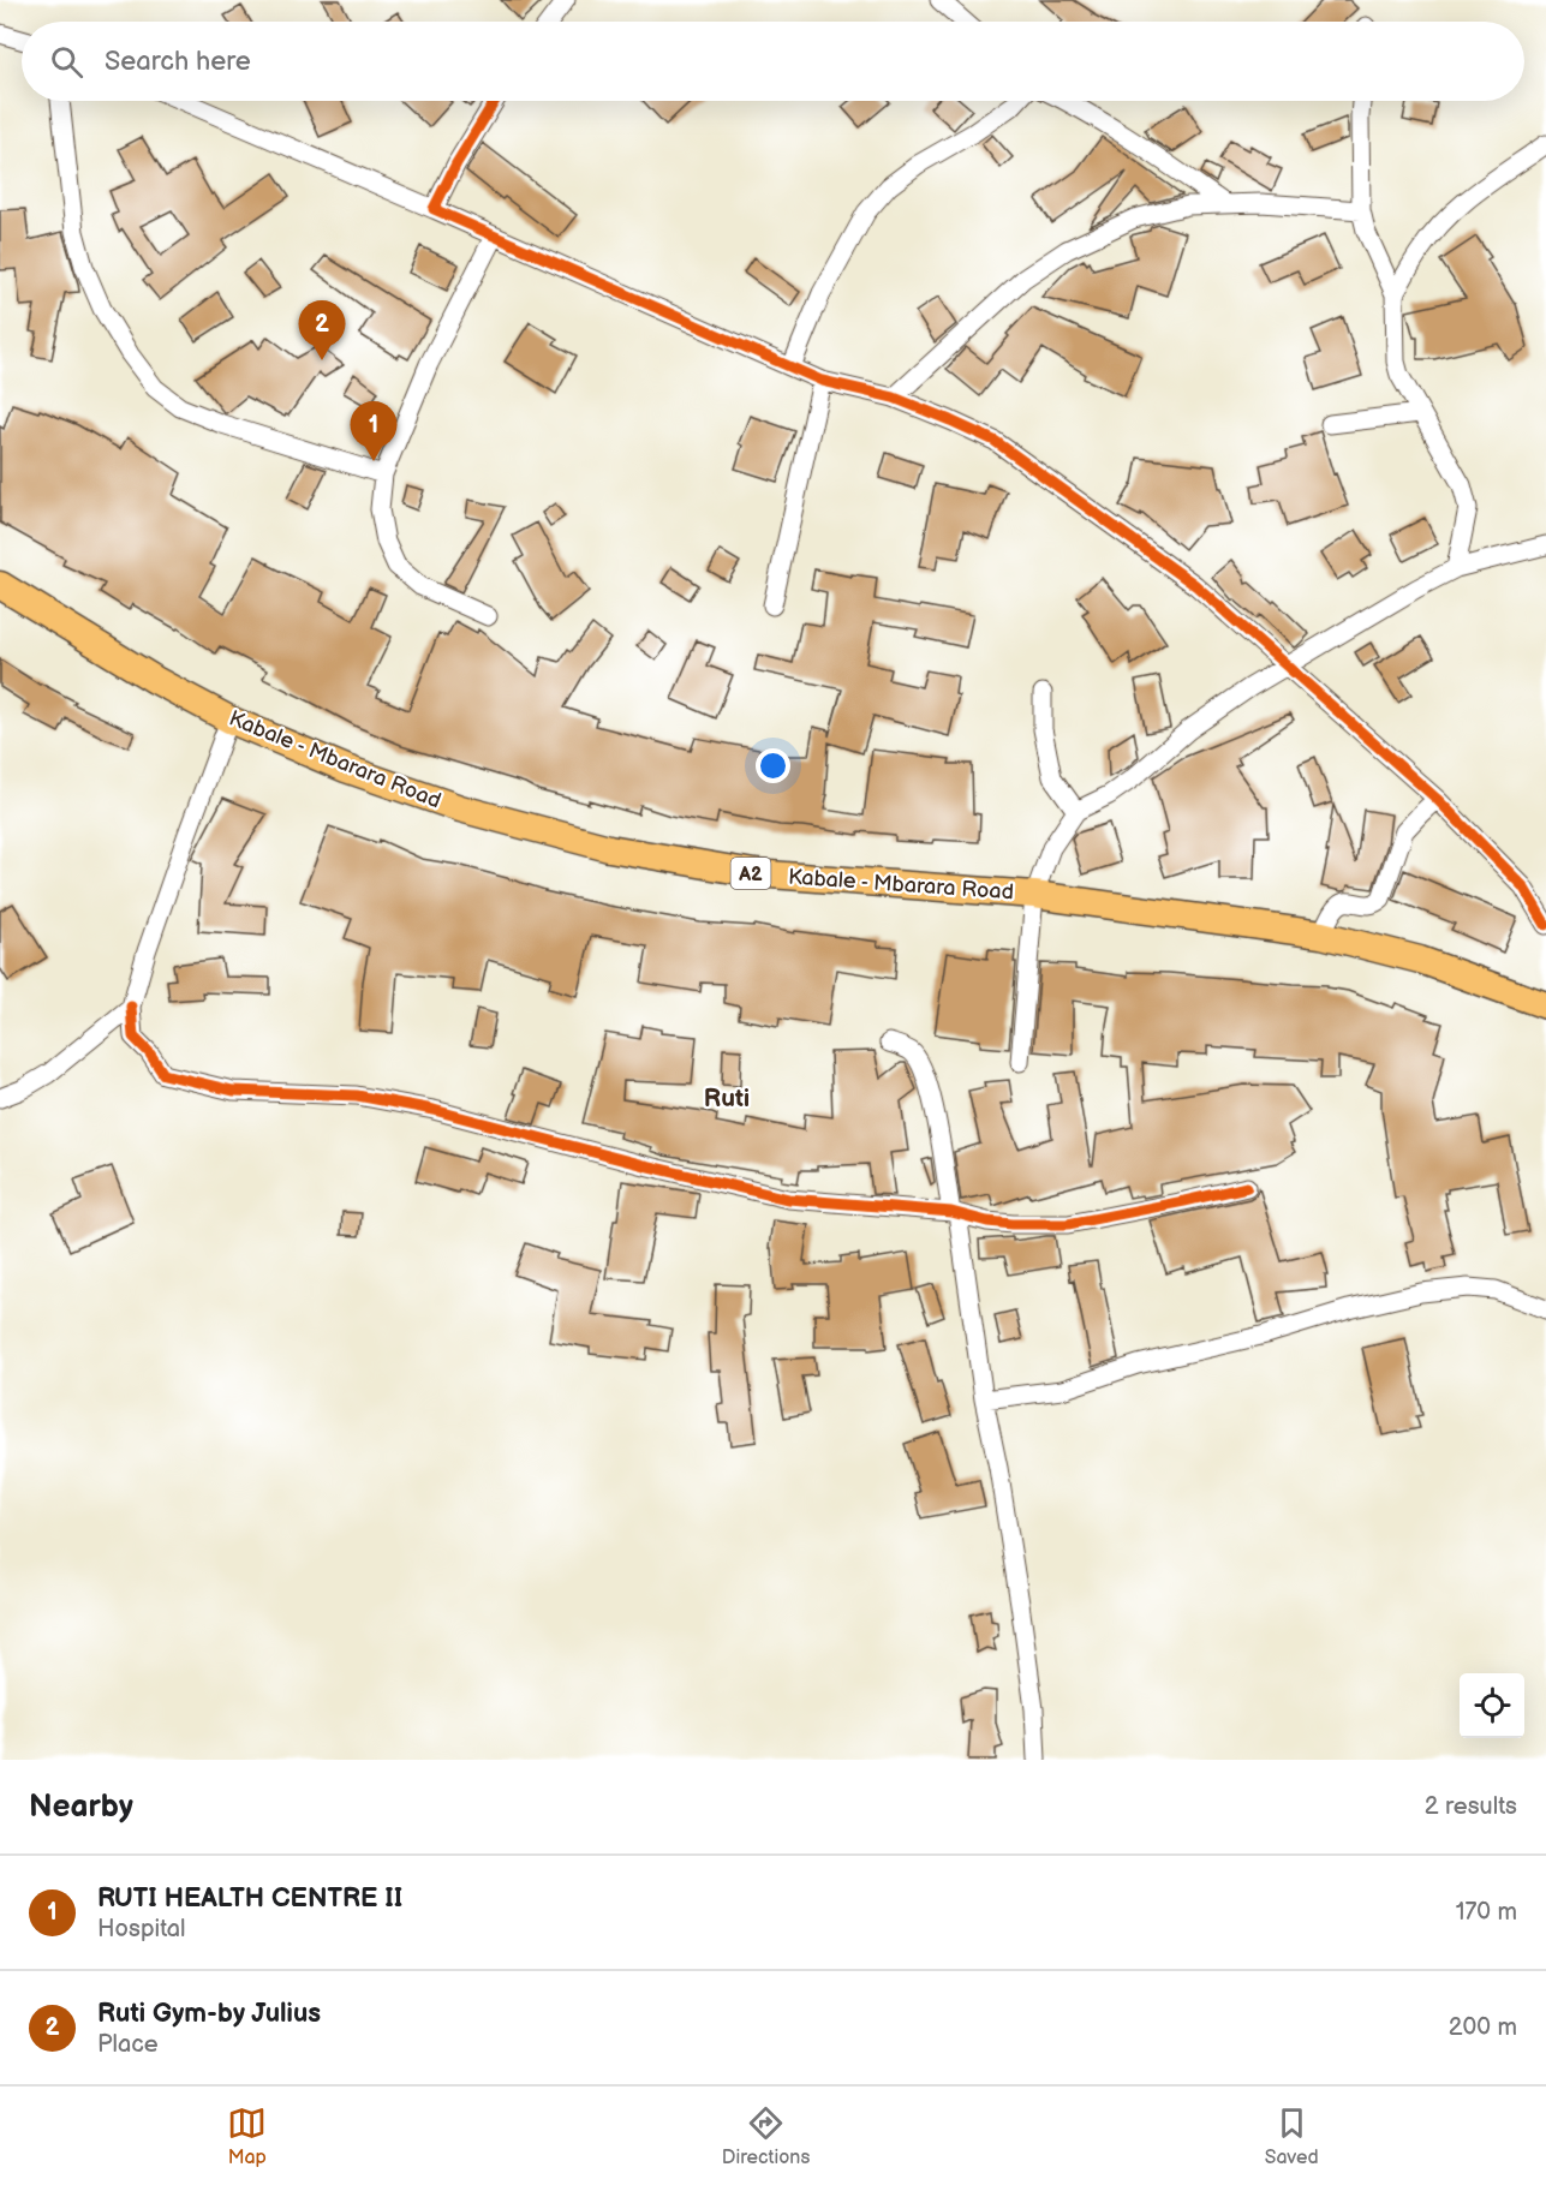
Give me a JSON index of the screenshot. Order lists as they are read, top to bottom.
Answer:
{
  "streets": {
    "main road": ["Kabale - Mbarara Road", "A2"]
  },
  "districts": ["Ruti"],
  "page": {
    "search": "Search here",
    "pins": ["2", "1"],
    "heading": ["Nearby", "2 results"],
    "list": [
      {
        "mark": "1",
        "name": "RUTI HEALTH CENTRE II",
        "note": "Hospital",
        "value": "170 m"
      },
      {
        "mark": "2",
        "name": "Ruti Gym-by Julius",
        "note": "Place",
        "value": "200 m"
      }
    ],
    "nav": ["Map", "Directions", "Saved"]
  }
}
